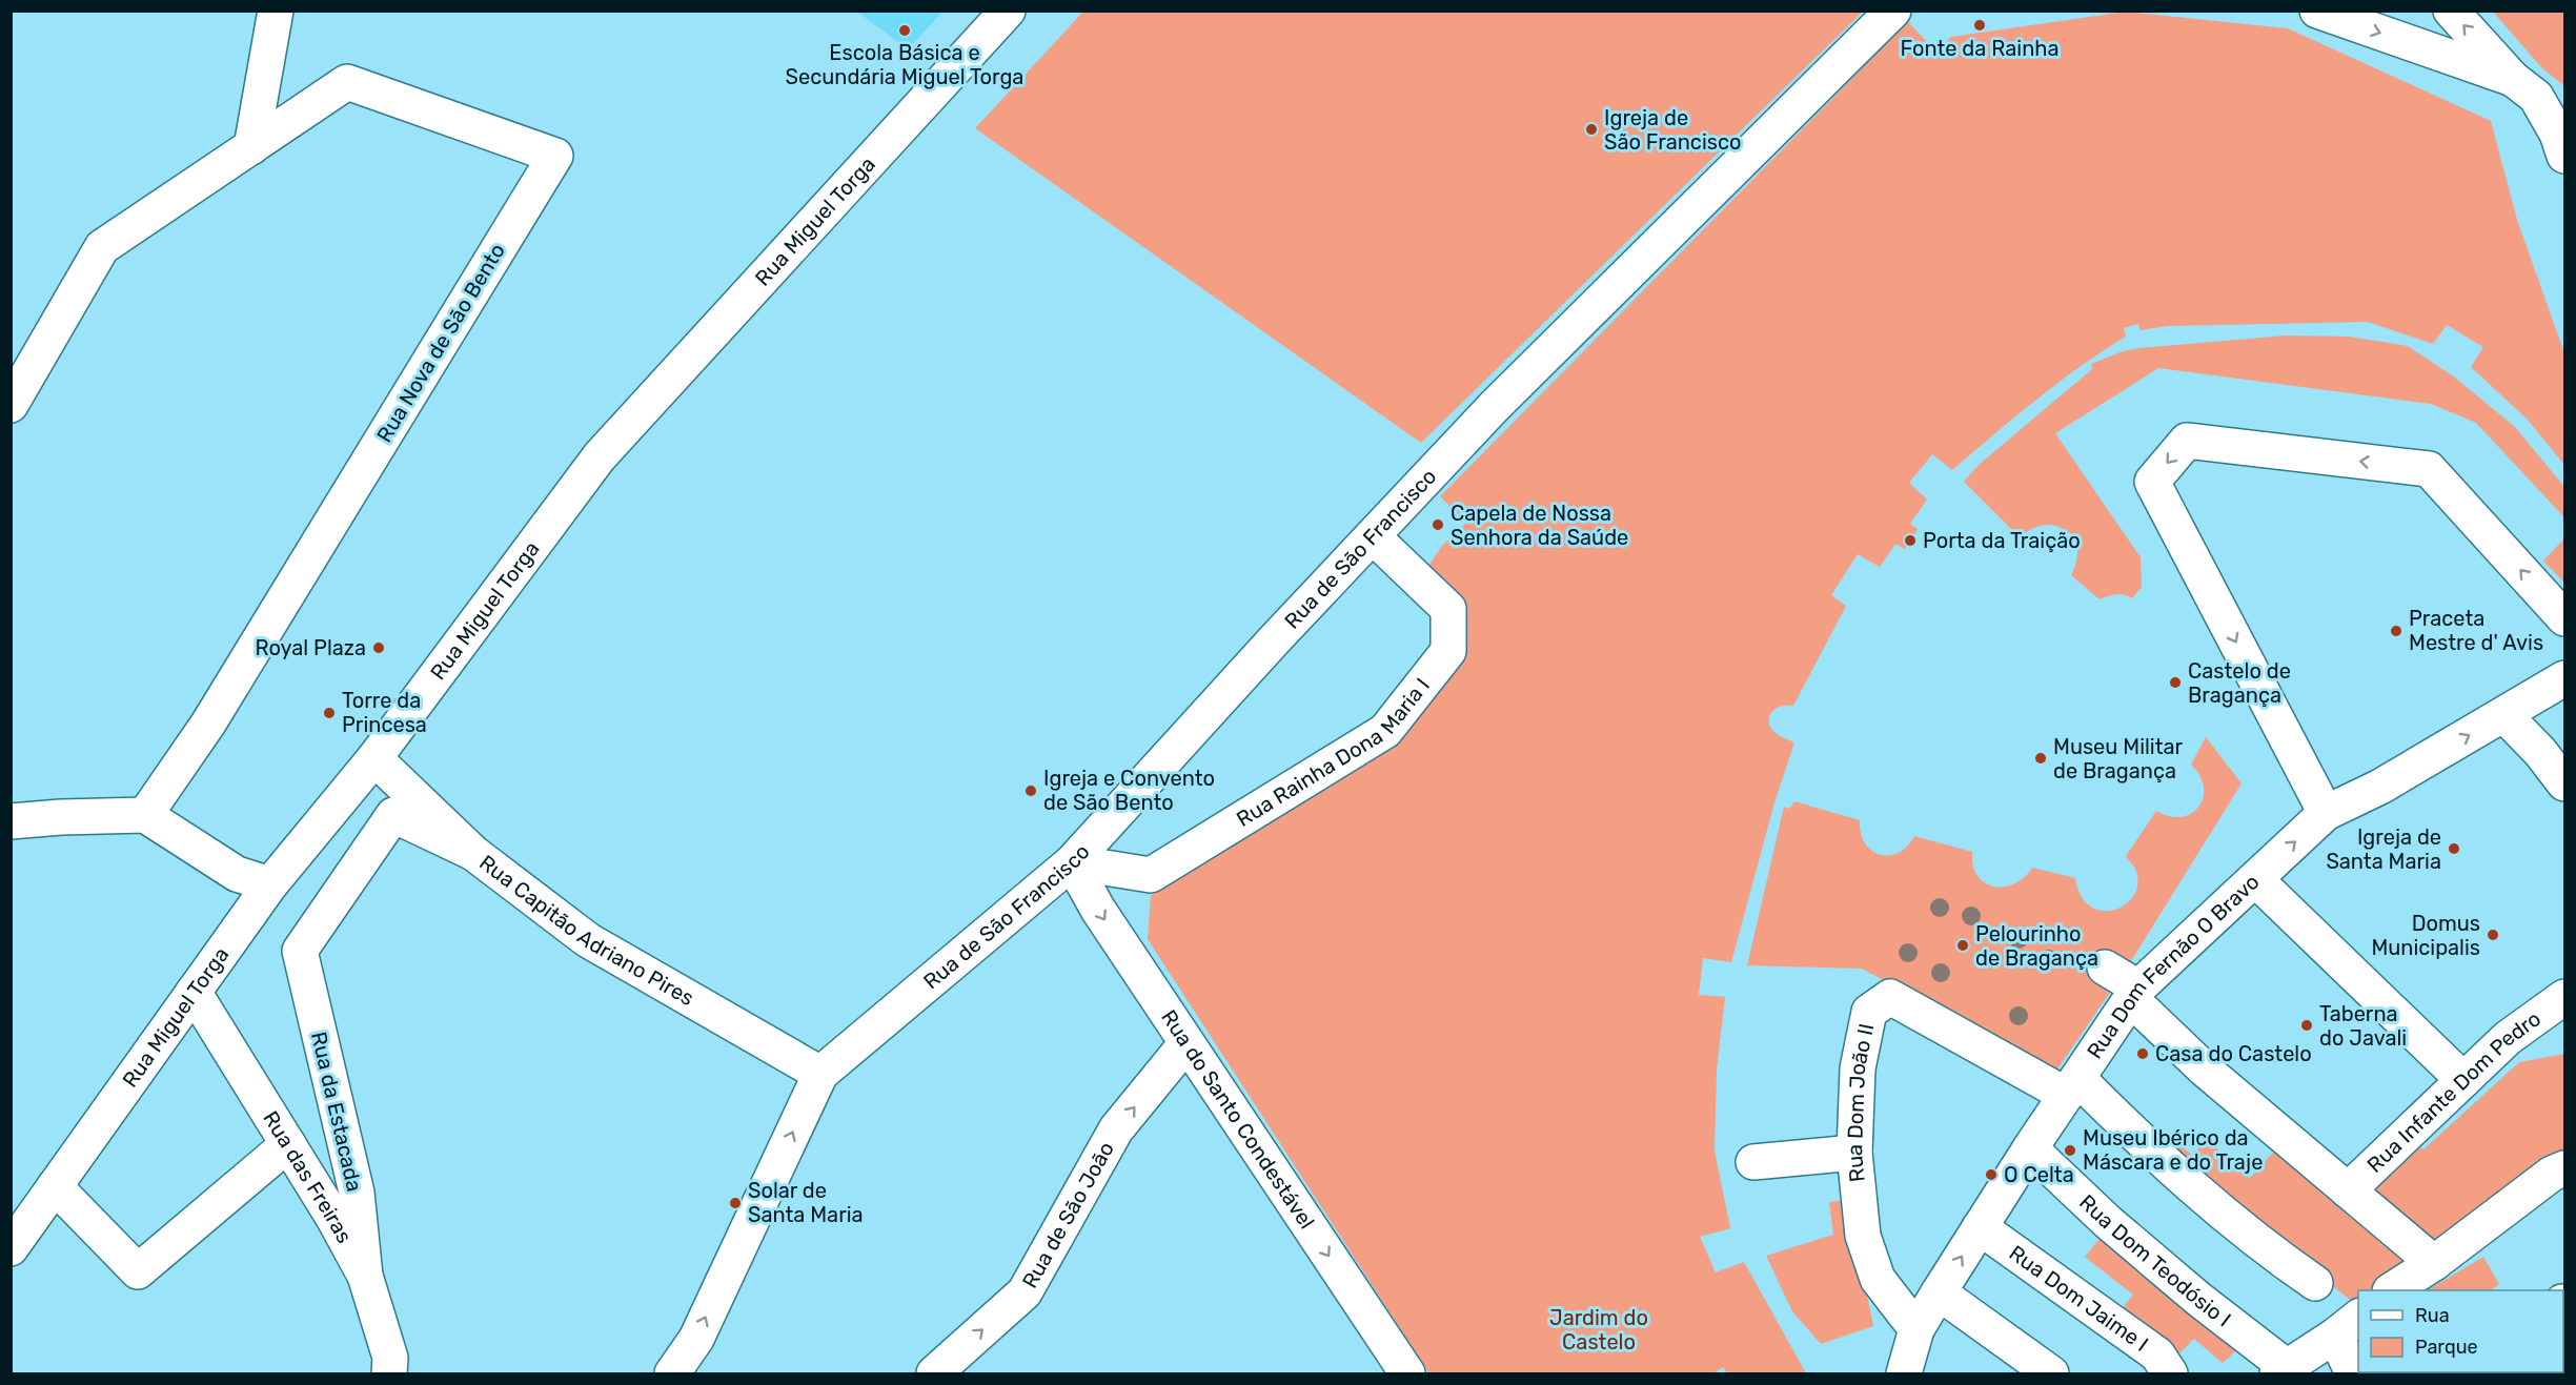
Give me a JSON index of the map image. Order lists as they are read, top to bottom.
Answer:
{
  "streets": {
    "street": [
      "Rua Miguel Torga",
      "Rua Nova de São Bento",
      "Rua de São Francisco",
      "Rua Rainha Dona Maria I",
      "Rua Capitão Adriano Pires",
      "Rua Dom Fernão O Bravo",
      "Rua Infante Dom Pedro",
      "Rua Dom João II",
      "Rua da Estacada",
      "Rua do Santo Condestável",
      "Rua das Freiras",
      "Rua de São João",
      "Rua Dom Teodósio I",
      "Rua Dom Jaime I"
    ]
  },
  "crossings": [
    ["Rua Miguel Torga", "Rua Capitão Adriano Pires"],
    ["Rua Miguel Torga", "Rua das Freiras"],
    ["Rua de São Francisco", "Rua Rainha Dona Maria I"],
    ["Rua de São Francisco", "Rua Capitão Adriano Pires"],
    ["Rua de São Francisco", "Rua do Santo Condestável"],
    ["Rua Rainha Dona Maria I", "Rua do Santo Condestável"],
    ["Rua Capitão Adriano Pires", "Rua da Estacada"],
    ["Rua Dom Fernão O Bravo", "Rua Dom João II"],
    ["Rua Dom Fernão O Bravo", "Rua Dom Teodósio I"],
    ["Rua Dom Fernão O Bravo", "Rua Dom Jaime I"],
    ["Rua da Estacada", "Rua das Freiras"],
    ["Rua do Santo Condestável", "Rua de São João"]
  ],
  "one_way": ["Rua Dom Fernão O Bravo", "Rua do Santo Condestável", "Rua de São João"],
  "parks": ["Jardim do Castelo"],
  "places": [
    "Fonte da Rainha",
    "Escola Básica e Secundária Miguel Torga",
    "Igreja de São Francisco",
    "Capela de Nossa Senhora da Saúde",
    "Porta da Traição",
    "Praceta Mestre d' Avis",
    "Royal Plaza",
    "Castelo de Bragança",
    "Torre da Princesa",
    "Museu Militar de Bragança",
    "Igreja e Convento de São Bento",
    "Igreja de Santa Maria",
    "Domus Municipalis",
    "Pelourinho de Bragança",
    "Taberna do Javali",
    "Casa do Castelo",
    "Museu Ibérico da Máscara e do Traje",
    "O Celta",
    "Solar de Santa Maria"
  ],
  "legend": ["Rua", "Parque"]
}
